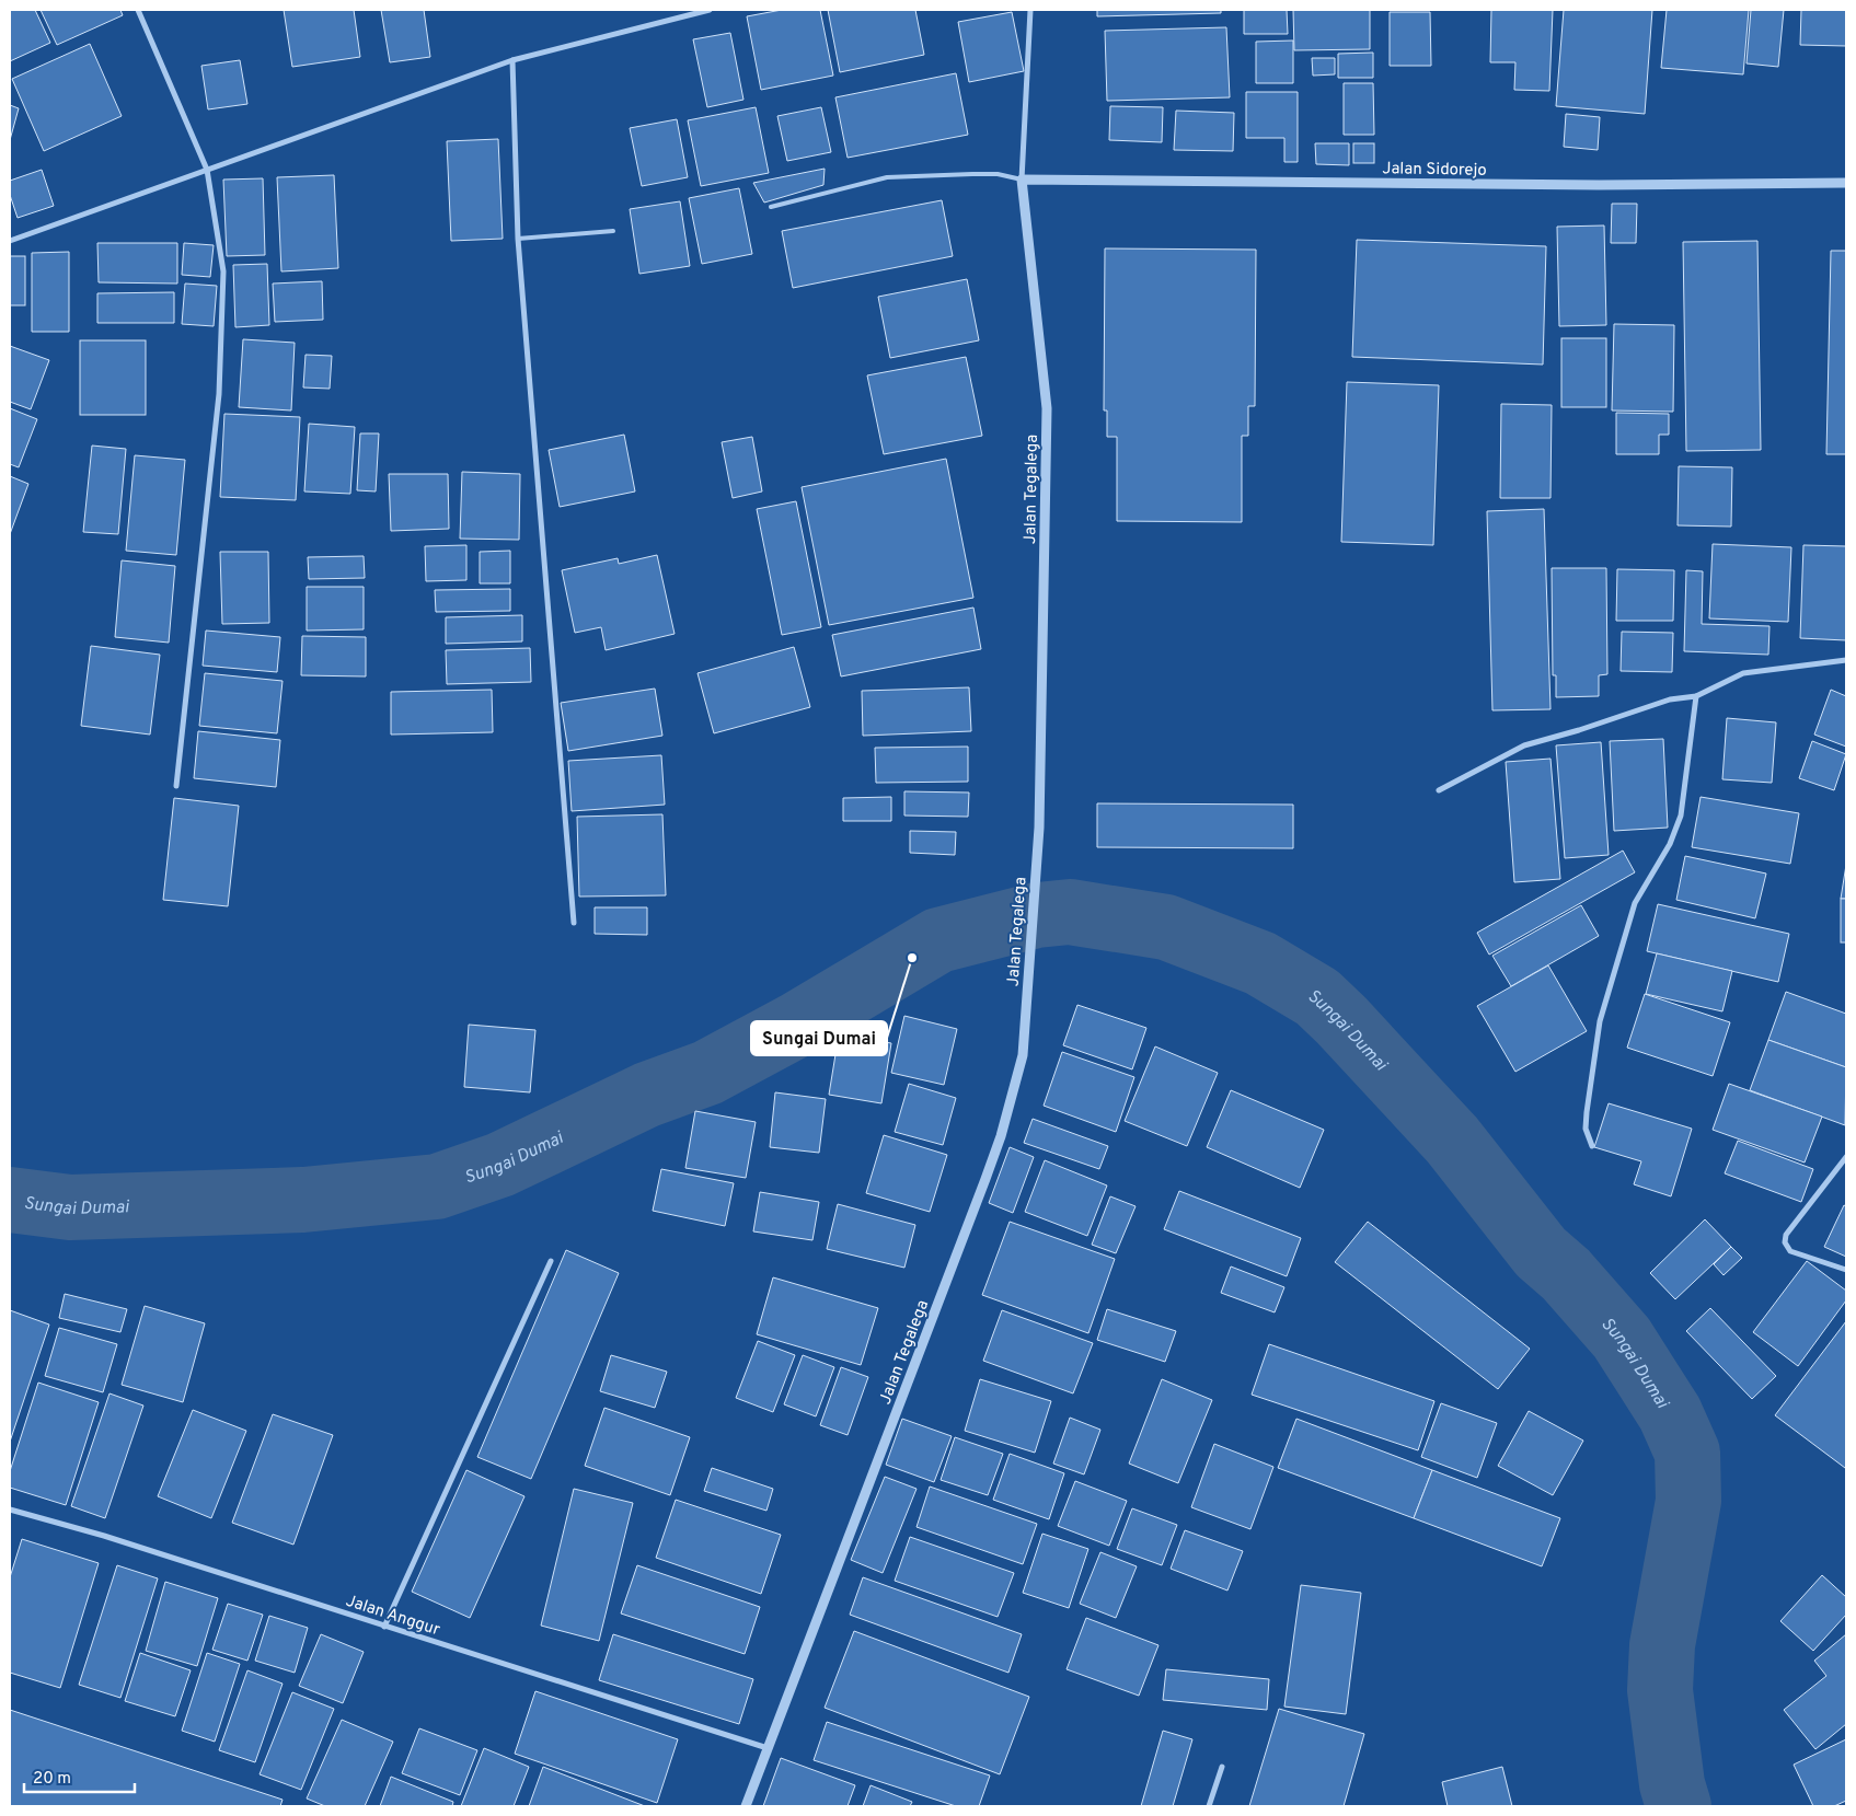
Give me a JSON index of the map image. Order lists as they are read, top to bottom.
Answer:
{
  "streets": {
    "street": ["Jalan Sidorejo", "Jalan Tegalega", "Jalan Anggur"]
  },
  "crossings": [
    ["Jalan Sidorejo", "Jalan Tegalega"],
    ["Jalan Tegalega", "Jalan Anggur"]
  ],
  "water": ["Sungai Dumai"],
  "places": ["Sungai Dumai"],
  "scale_bar": "20 m"
}
